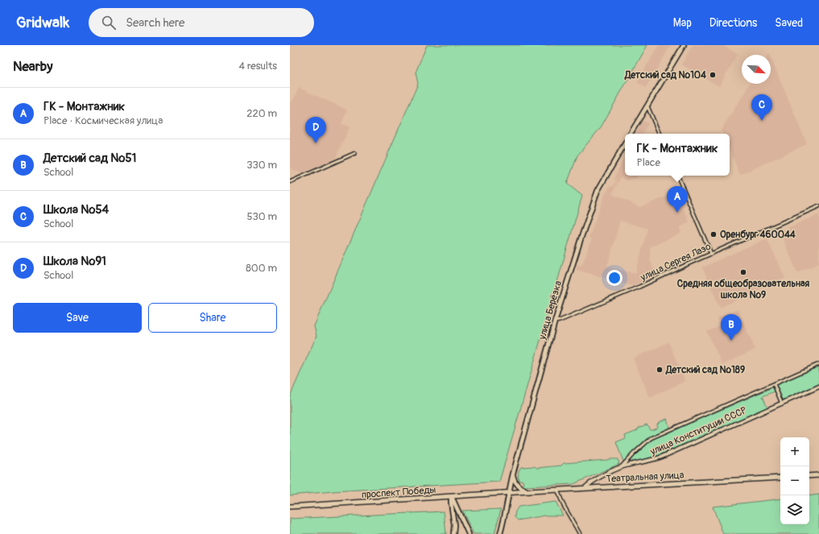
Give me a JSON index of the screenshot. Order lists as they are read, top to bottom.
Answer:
{
  "streets": {
    "main road": ["улица Берёзка", "Театральная улица", "проспект Победы"],
    "street": ["улица Сергея Лазо", "улица Конституции СССР"]
  },
  "crossings": [
    ["улица Сергея Лазо", "улица Берёзка"],
    ["улица Берёзка", "Театральная улица"],
    ["улица Берёзка", "проспект Победы"],
    ["улица Конституции СССР", "Театральная улица"],
    ["Театральная улица", "проспект Победы"]
  ],
  "places": [
    "Детский сад №104",
    "Оренбург 460044",
    "Средняя общеобразовательная школа №9",
    "Детский сад №189"
  ],
  "north": "bottom right",
  "page": {
    "header": "Gridwalk",
    "search": "Search here",
    "nav": ["Map", "Directions", "Saved"],
    "heading": ["Nearby", "4 results"],
    "list": [
      {
        "mark": "A",
        "name": "ГК - Монтажник",
        "note": "Place · Космическая улица",
        "value": "220 m"
      },
      {
        "mark": "B",
        "name": "Детский сад №51",
        "note": "School",
        "value": "330 m"
      },
      {
        "mark": "C",
        "name": "Школа №54",
        "note": "School",
        "value": "530 m"
      },
      {
        "mark": "D",
        "name": "Школа №91",
        "note": "School",
        "value": "800 m"
      }
    ],
    "pins": [
      "C",
      "D",
      "A",
      "B"
    ],
    "popup": ["ГК - Монтажник", "Place"],
    "buttons": ["Save", "Share"],
    "map_buttons": ["+", "−"]
  }
}
